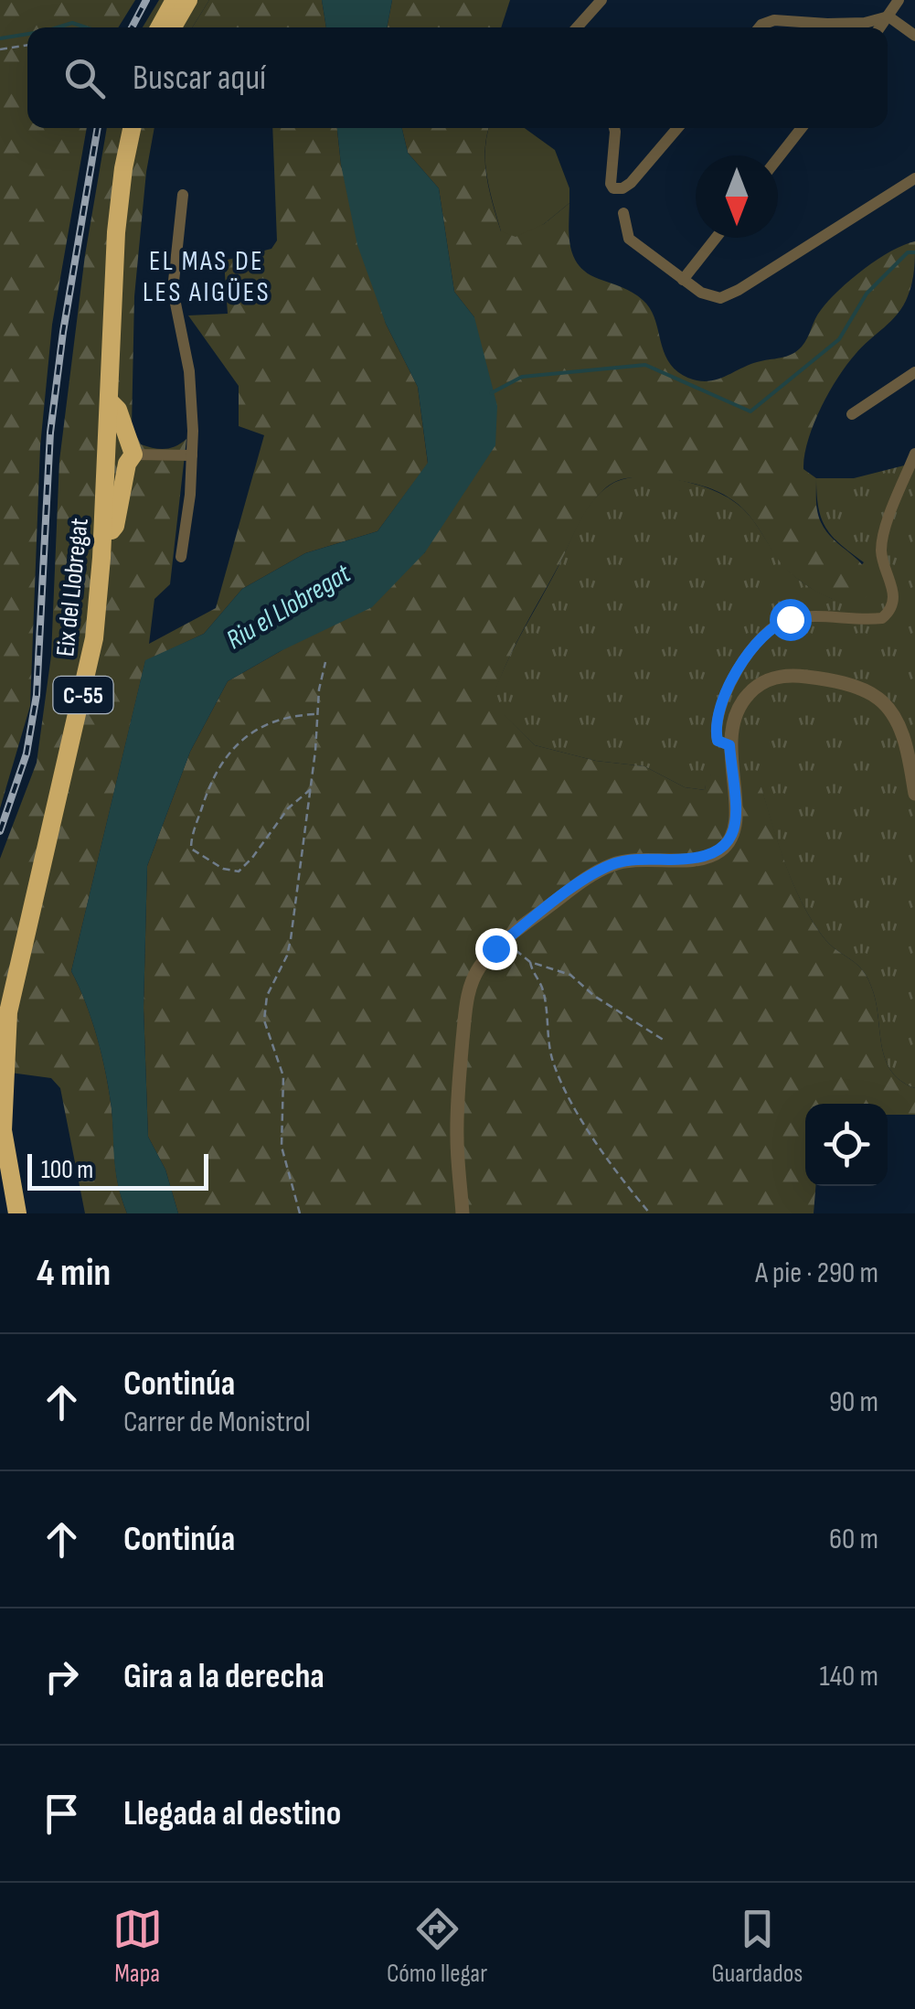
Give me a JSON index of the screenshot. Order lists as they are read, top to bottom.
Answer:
{
  "streets": {
    "highway": ["Eix del Llobregat", "C-55"]
  },
  "districts": ["EL MAS DE LES AIGÜES"],
  "water": ["Riu el Llobregat"],
  "scale_bar": "100 m",
  "north": "bottom",
  "page": {
    "search": "Buscar aquí",
    "scale": "100 m",
    "heading": ["4 min", "A pie · 290 m"],
    "list": [
      ["Continúa", "Carrer de Monistrol", "90 m"],
      ["Continúa", "60 m"],
      ["Gira a la derecha", "140 m"],
      "Llegada al destino"
    ],
    "nav": ["Mapa", "Cómo llegar", "Guardados"]
  }
}
